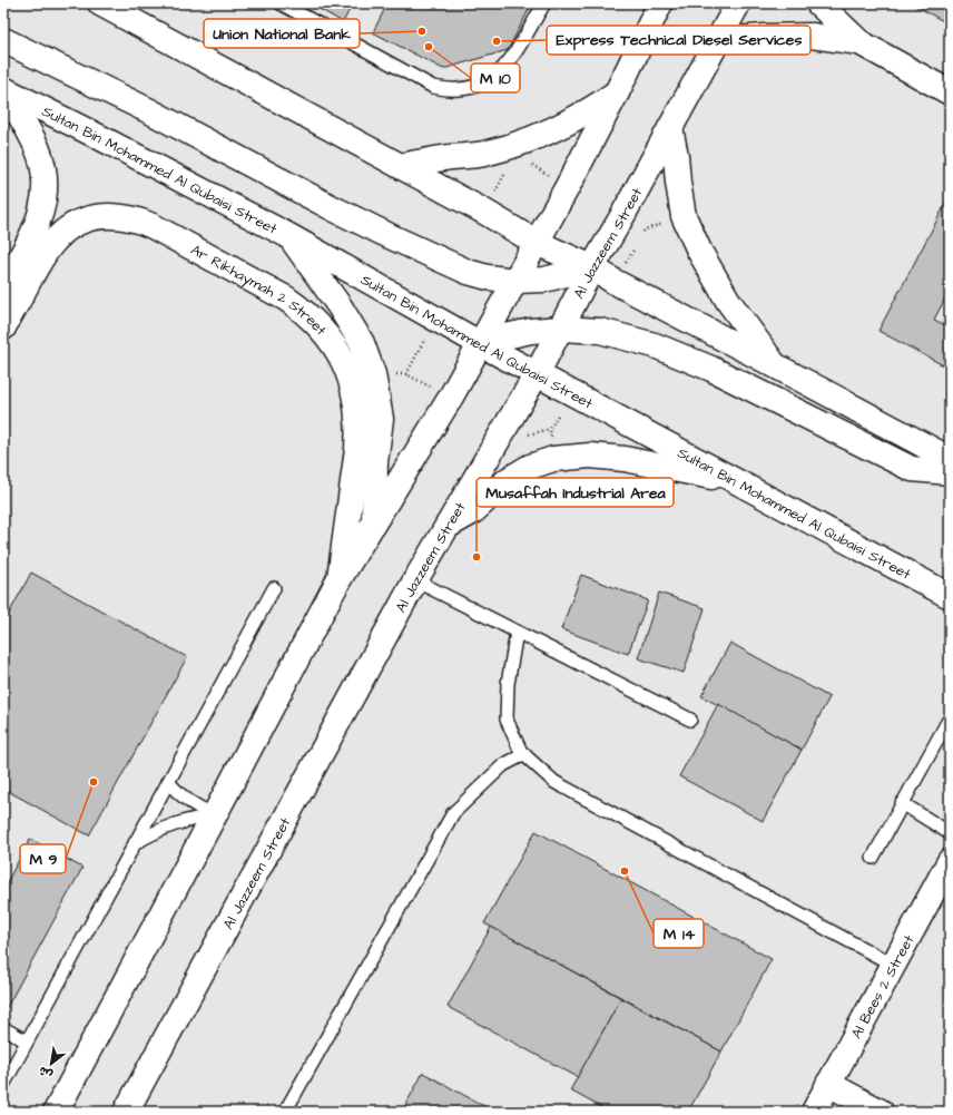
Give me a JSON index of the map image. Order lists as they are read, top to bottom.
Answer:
{
  "streets": {
    "main road": [
      "Sultan Bin Mohammed Al Qubaisi Street",
      "Al Jazzeem Street",
      "Ar Rikhaymah 2 Street",
      "Al Bees 2 Street"
    ]
  },
  "crossings": [
    ["Sultan Bin Mohammed Al Qubaisi Street", "Al Jazzeem Street"]
  ],
  "places": [
    "Union National Bank",
    "Express Technical Diesel Services",
    "M 10",
    "Musaffah Industrial Area",
    "M 9",
    "M 14"
  ],
  "north": "bottom left"
}
